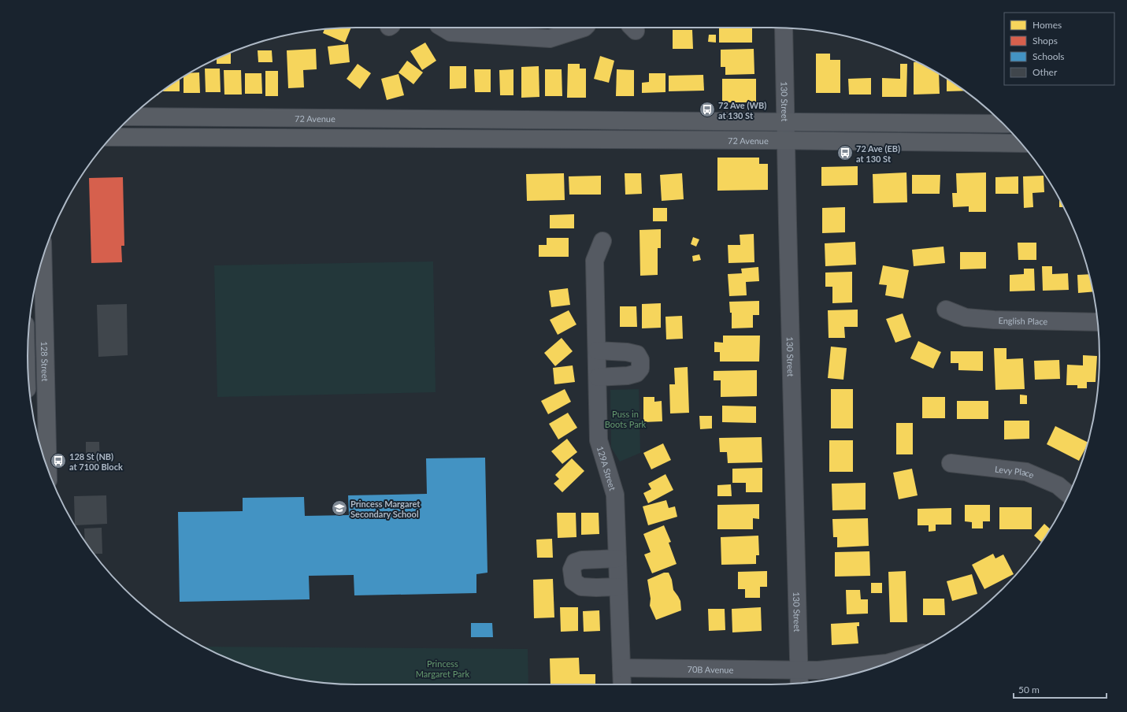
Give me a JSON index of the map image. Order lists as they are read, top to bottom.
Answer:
{
  "streets": {
    "main road": ["72 Avenue", "128 Street"],
    "street": [
      "130 Street",
      "English Place",
      "129A Street",
      "Levy Place",
      "70B Avenue"
    ]
  },
  "crossings": [
    ["130 Street", "72 Avenue"],
    ["130 Street", "70B Avenue"],
    ["129A Street", "70B Avenue"]
  ],
  "parks": ["Puss in Boots Park", "Princess Margaret Park"],
  "places": {
    "bus stop": ["72 Ave (WB) at 130 St", "72 Ave (EB) at 130 St", "128 St (NB) at 7100 Block"],
    "school or university": ["Princess Margaret Secondary School"]
  },
  "legend": [
    "Homes",
    "Shops",
    "Schools",
    "Other"
  ],
  "scale_bar": "50 m"
}
